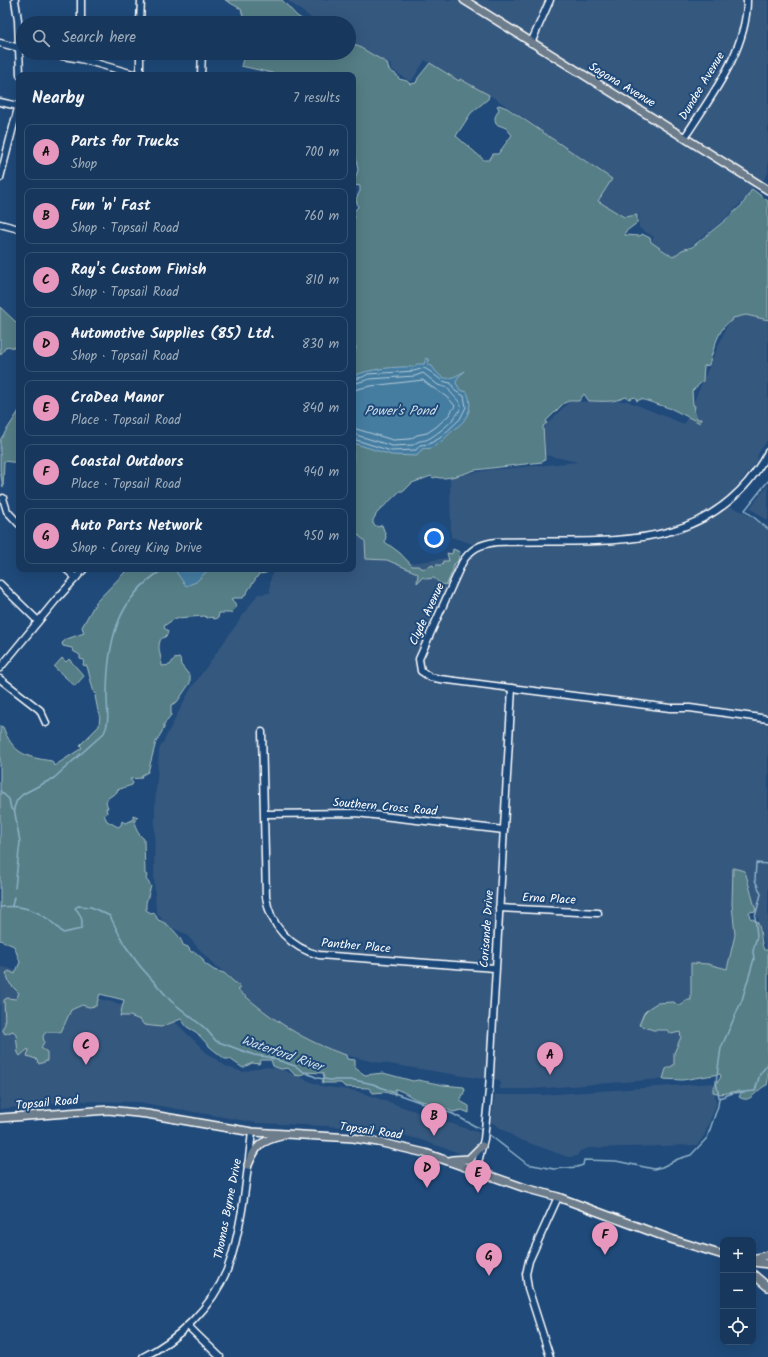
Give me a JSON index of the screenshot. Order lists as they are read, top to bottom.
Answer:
{
  "streets": {
    "main road": ["Sagona Avenue", "Topsail Road"],
    "street": [
      "Dundee Avenue",
      "Clyde Avenue",
      "Southern Cross Road",
      "Erna Place",
      "Corisande Drive",
      "Panther Place",
      "Thomas Byrne Drive"
    ]
  },
  "crossings": [
    ["Sagona Avenue", "Dundee Avenue"],
    ["Clyde Avenue", "Corisande Drive"],
    ["Southern Cross Road", "Corisande Drive"],
    ["Southern Cross Road", "Panther Place"],
    ["Erna Place", "Corisande Drive"],
    ["Corisande Drive", "Panther Place"],
    ["Corisande Drive", "Topsail Road"],
    ["Topsail Road", "Thomas Byrne Drive"]
  ],
  "water": ["Power's Pond", "Waterford River"],
  "page": {
    "search": "Search here",
    "heading": ["Nearby", "7 results"],
    "list": [
      {
        "mark": "A",
        "name": "Parts for Trucks",
        "note": "Shop",
        "value": "700 m"
      },
      {
        "mark": "B",
        "name": "Fun 'n' Fast",
        "note": "Shop · Topsail Road",
        "value": "760 m"
      },
      {
        "mark": "C",
        "name": "Ray's Custom Finish",
        "note": "Shop · Topsail Road",
        "value": "810 m"
      },
      {
        "mark": "D",
        "name": "Automotive Supplies (85) Ltd.",
        "note": "Shop · Topsail Road",
        "value": "830 m"
      },
      {
        "mark": "E",
        "name": "CraDea Manor",
        "note": "Place · Topsail Road",
        "value": "840 m"
      },
      {
        "mark": "F",
        "name": "Coastal Outdoors",
        "note": "Place · Topsail Road",
        "value": "940 m"
      },
      {
        "mark": "G",
        "name": "Auto Parts Network",
        "note": "Shop · Corey King Drive",
        "value": "950 m"
      }
    ],
    "pins": [
      "C",
      "A",
      "B",
      "D",
      "E",
      "F",
      "G"
    ],
    "map_buttons": ["+", "−"]
  }
}
